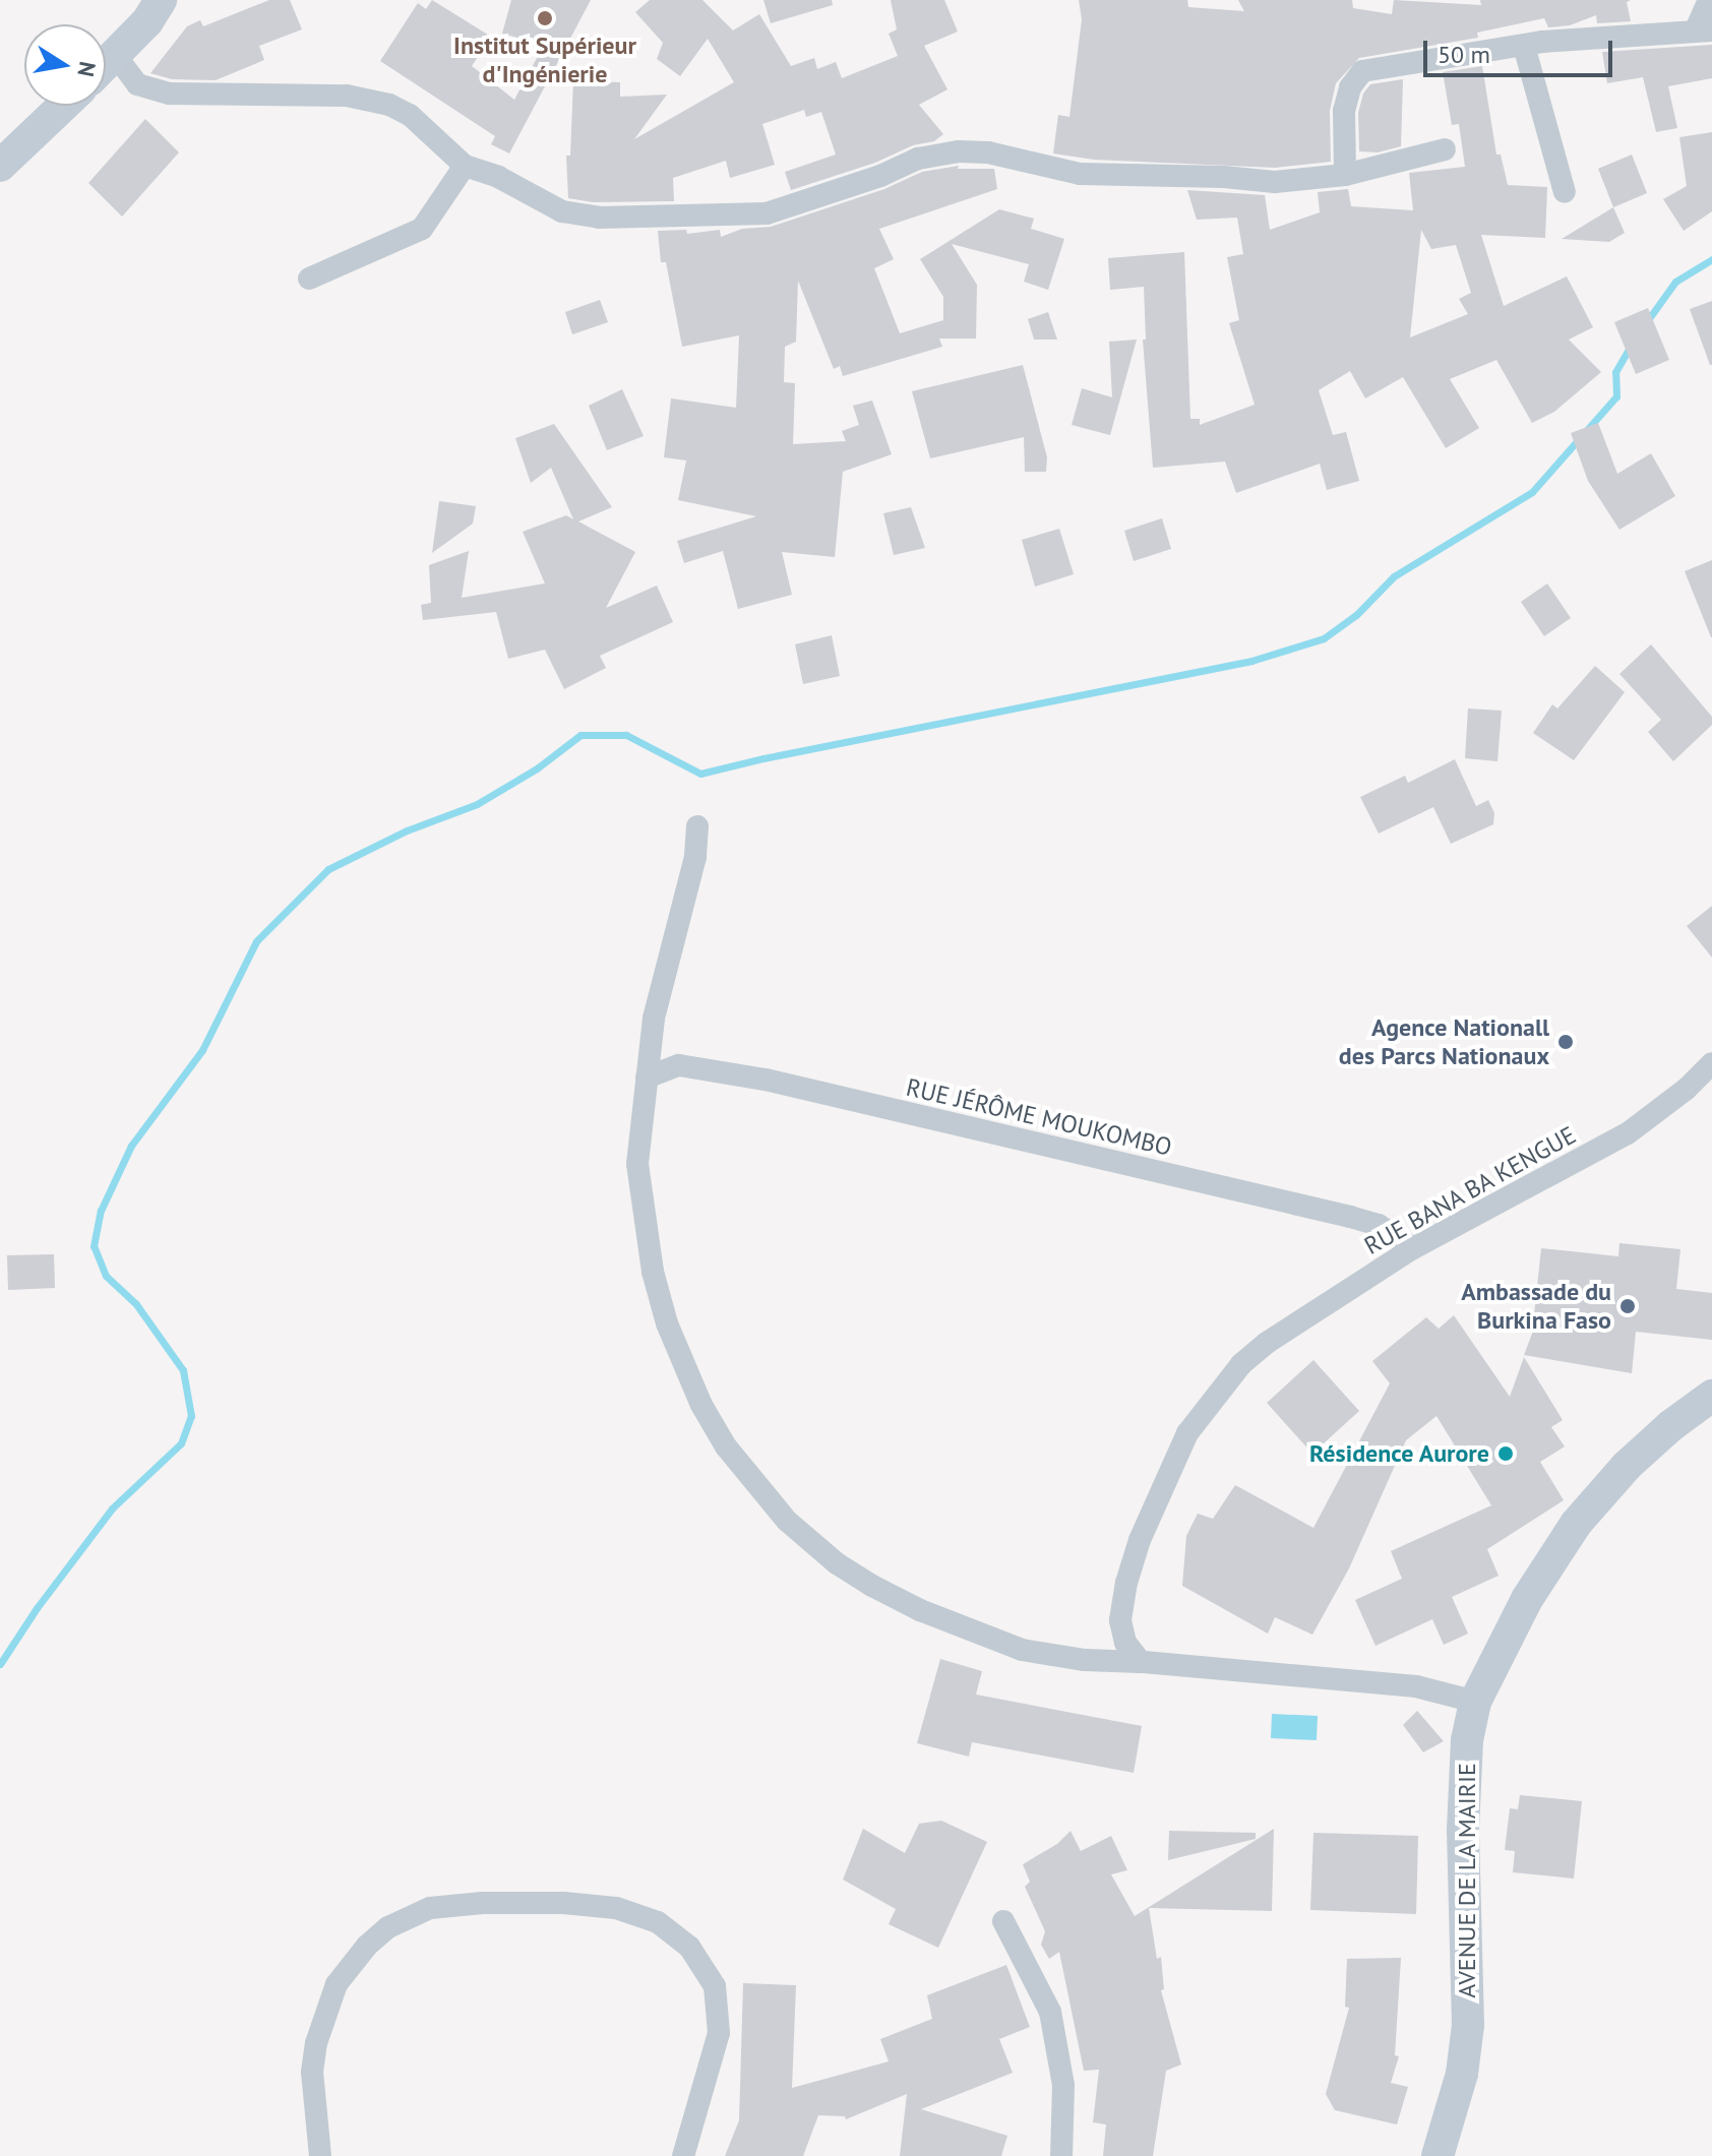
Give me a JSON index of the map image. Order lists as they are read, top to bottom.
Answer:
{
  "streets": {
    "main road": ["AVENUE DE LA MAIRIE"],
    "street": ["RUE JÉRÔME MOUKOMBO", "RUE BANA BA KENGUE"]
  },
  "crossings": [
    ["RUE JÉRÔME MOUKOMBO", "RUE BANA BA KENGUE"]
  ],
  "places": [
    "Institut Supérieur d'Ingénierie",
    "Agence Nationall des Parcs Nationaux",
    "Ambassade du Burkina Faso",
    "Résidence Aurore"
  ],
  "scale_bar": "50 m",
  "north": "right"
}
